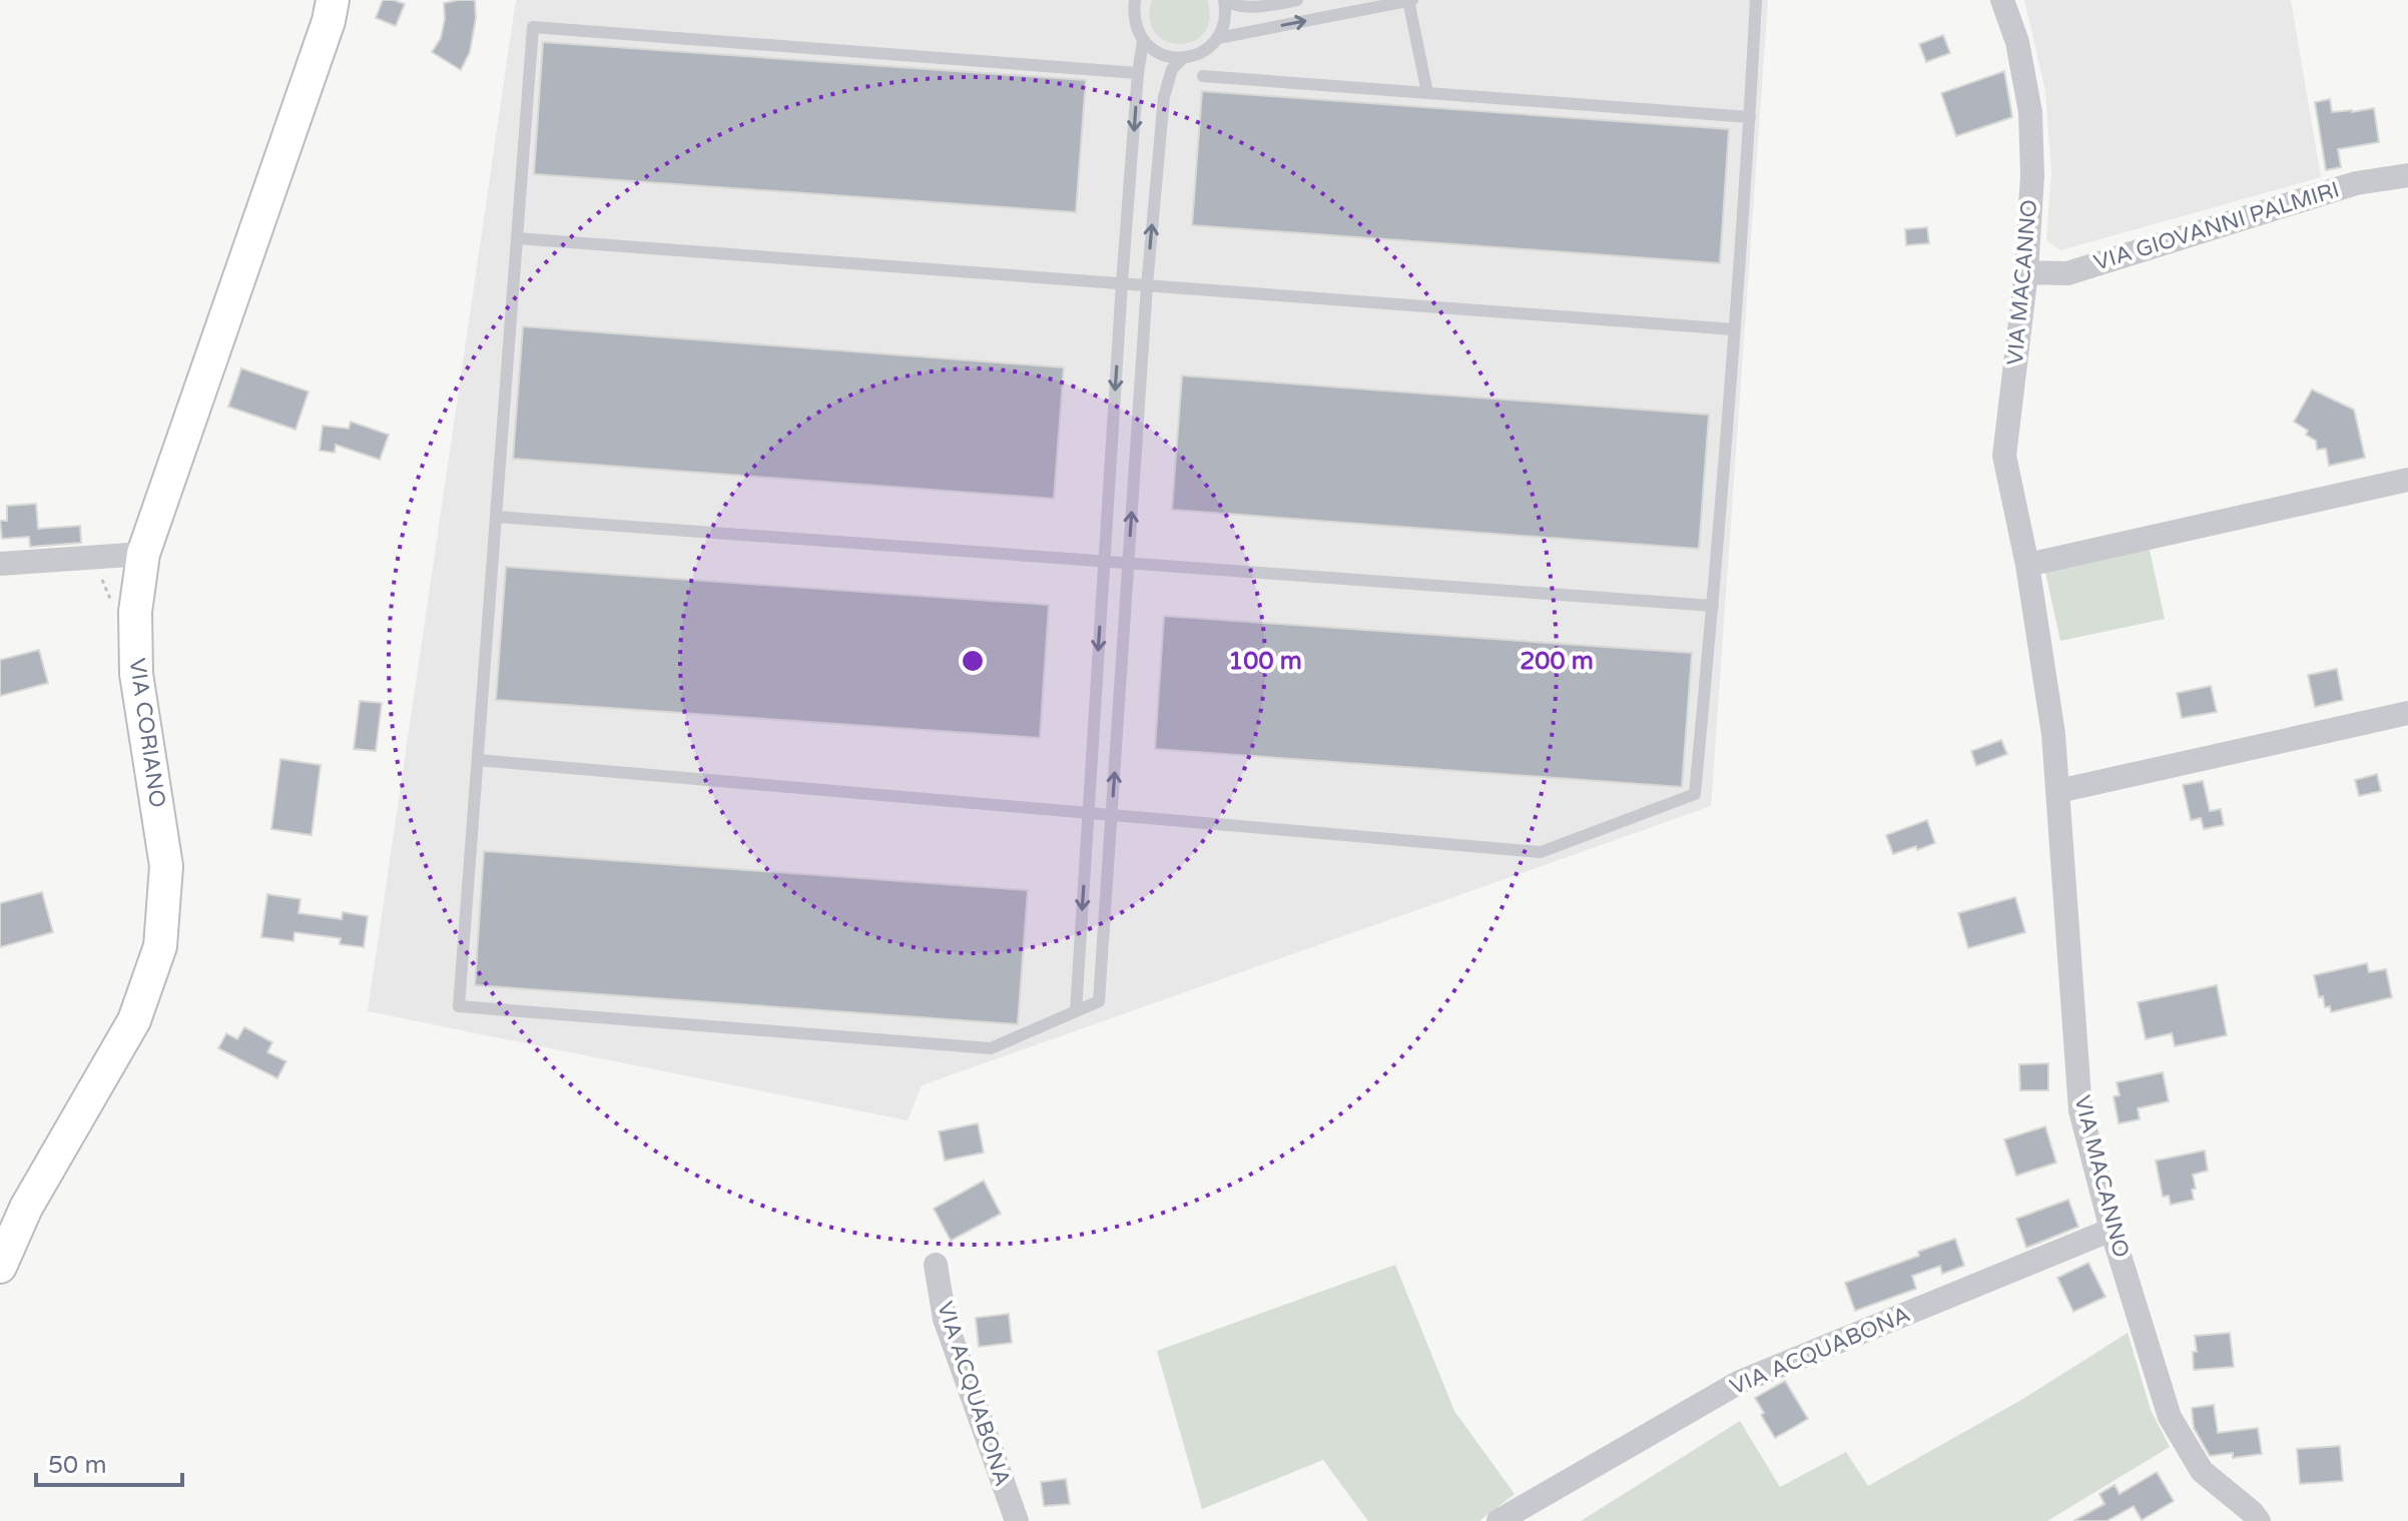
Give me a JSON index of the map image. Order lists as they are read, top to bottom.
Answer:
{
  "streets": {
    "main road": ["VIA CORIANO"],
    "street": ["VIA GIOVANNI PALMIRI", "VIA MACANNO", "VIA ACQUABONA"]
  },
  "crossings": [
    ["VIA GIOVANNI PALMIRI", "VIA MACANNO"],
    ["VIA MACANNO", "VIA ACQUABONA"]
  ],
  "scale_bar": "50 m",
  "rings": ["100 m", "200 m"]
}
